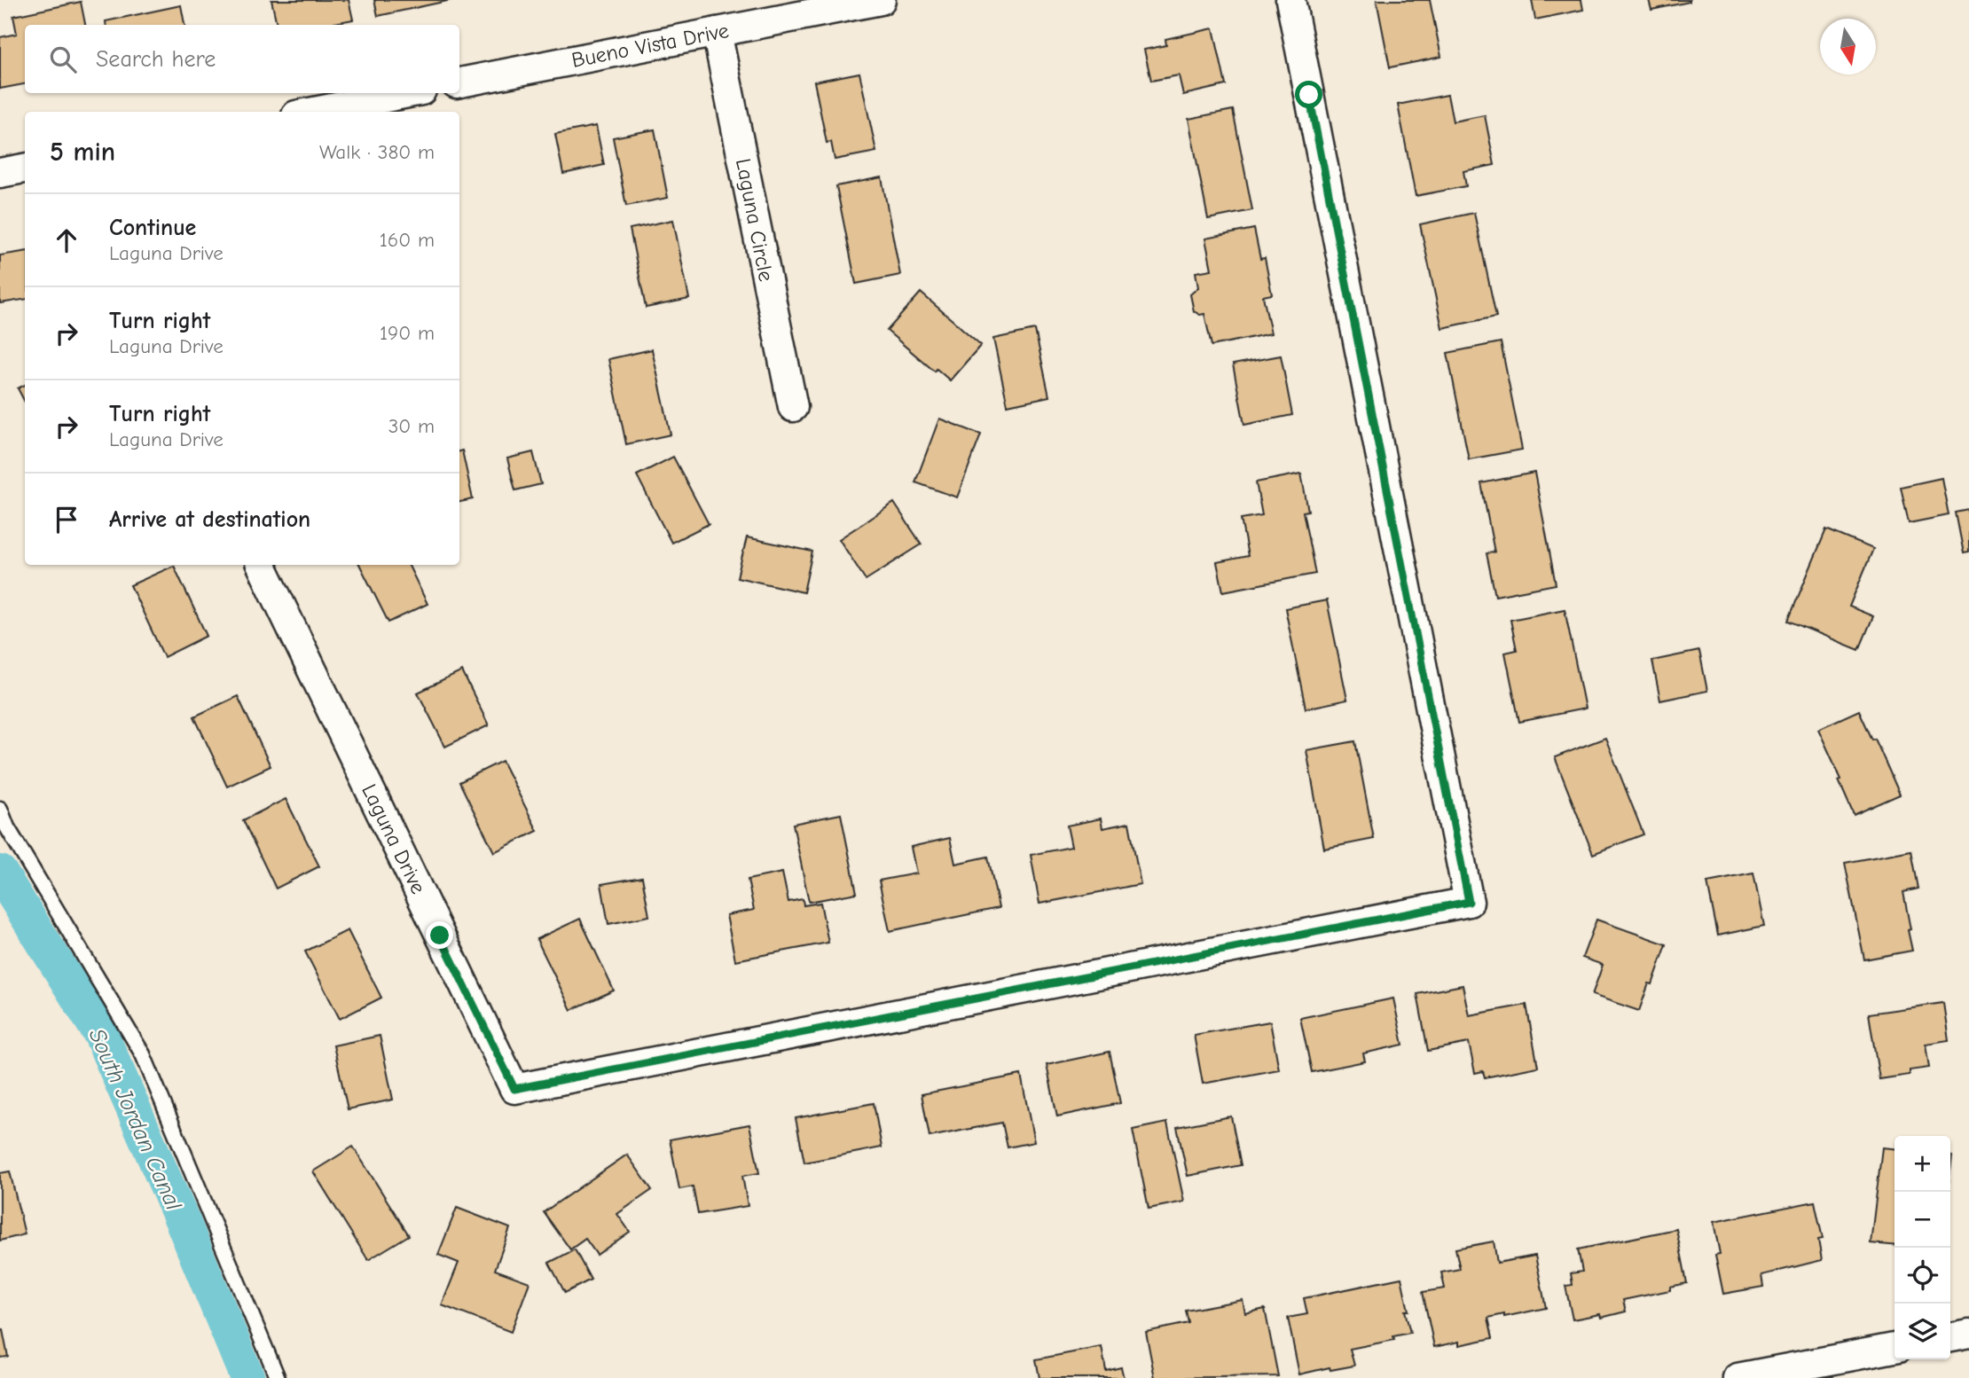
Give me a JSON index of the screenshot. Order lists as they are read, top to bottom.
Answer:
{
  "streets": {
    "street": ["Bueno Vista Drive", "Laguna Circle", "Laguna Drive"]
  },
  "crossings": [
    ["Bueno Vista Drive", "Laguna Circle"]
  ],
  "water": ["South Jordan Canal"],
  "north": "bottom",
  "page": {
    "search": "Search here",
    "heading": ["5 min", "Walk · 380 m"],
    "list": [
      ["Continue", "Laguna Drive", "160 m"],
      ["Turn right", "Laguna Drive", "190 m"],
      ["Turn right", "Laguna Drive", "30 m"],
      "Arrive at destination"
    ],
    "map_buttons": ["+", "−"]
  }
}
